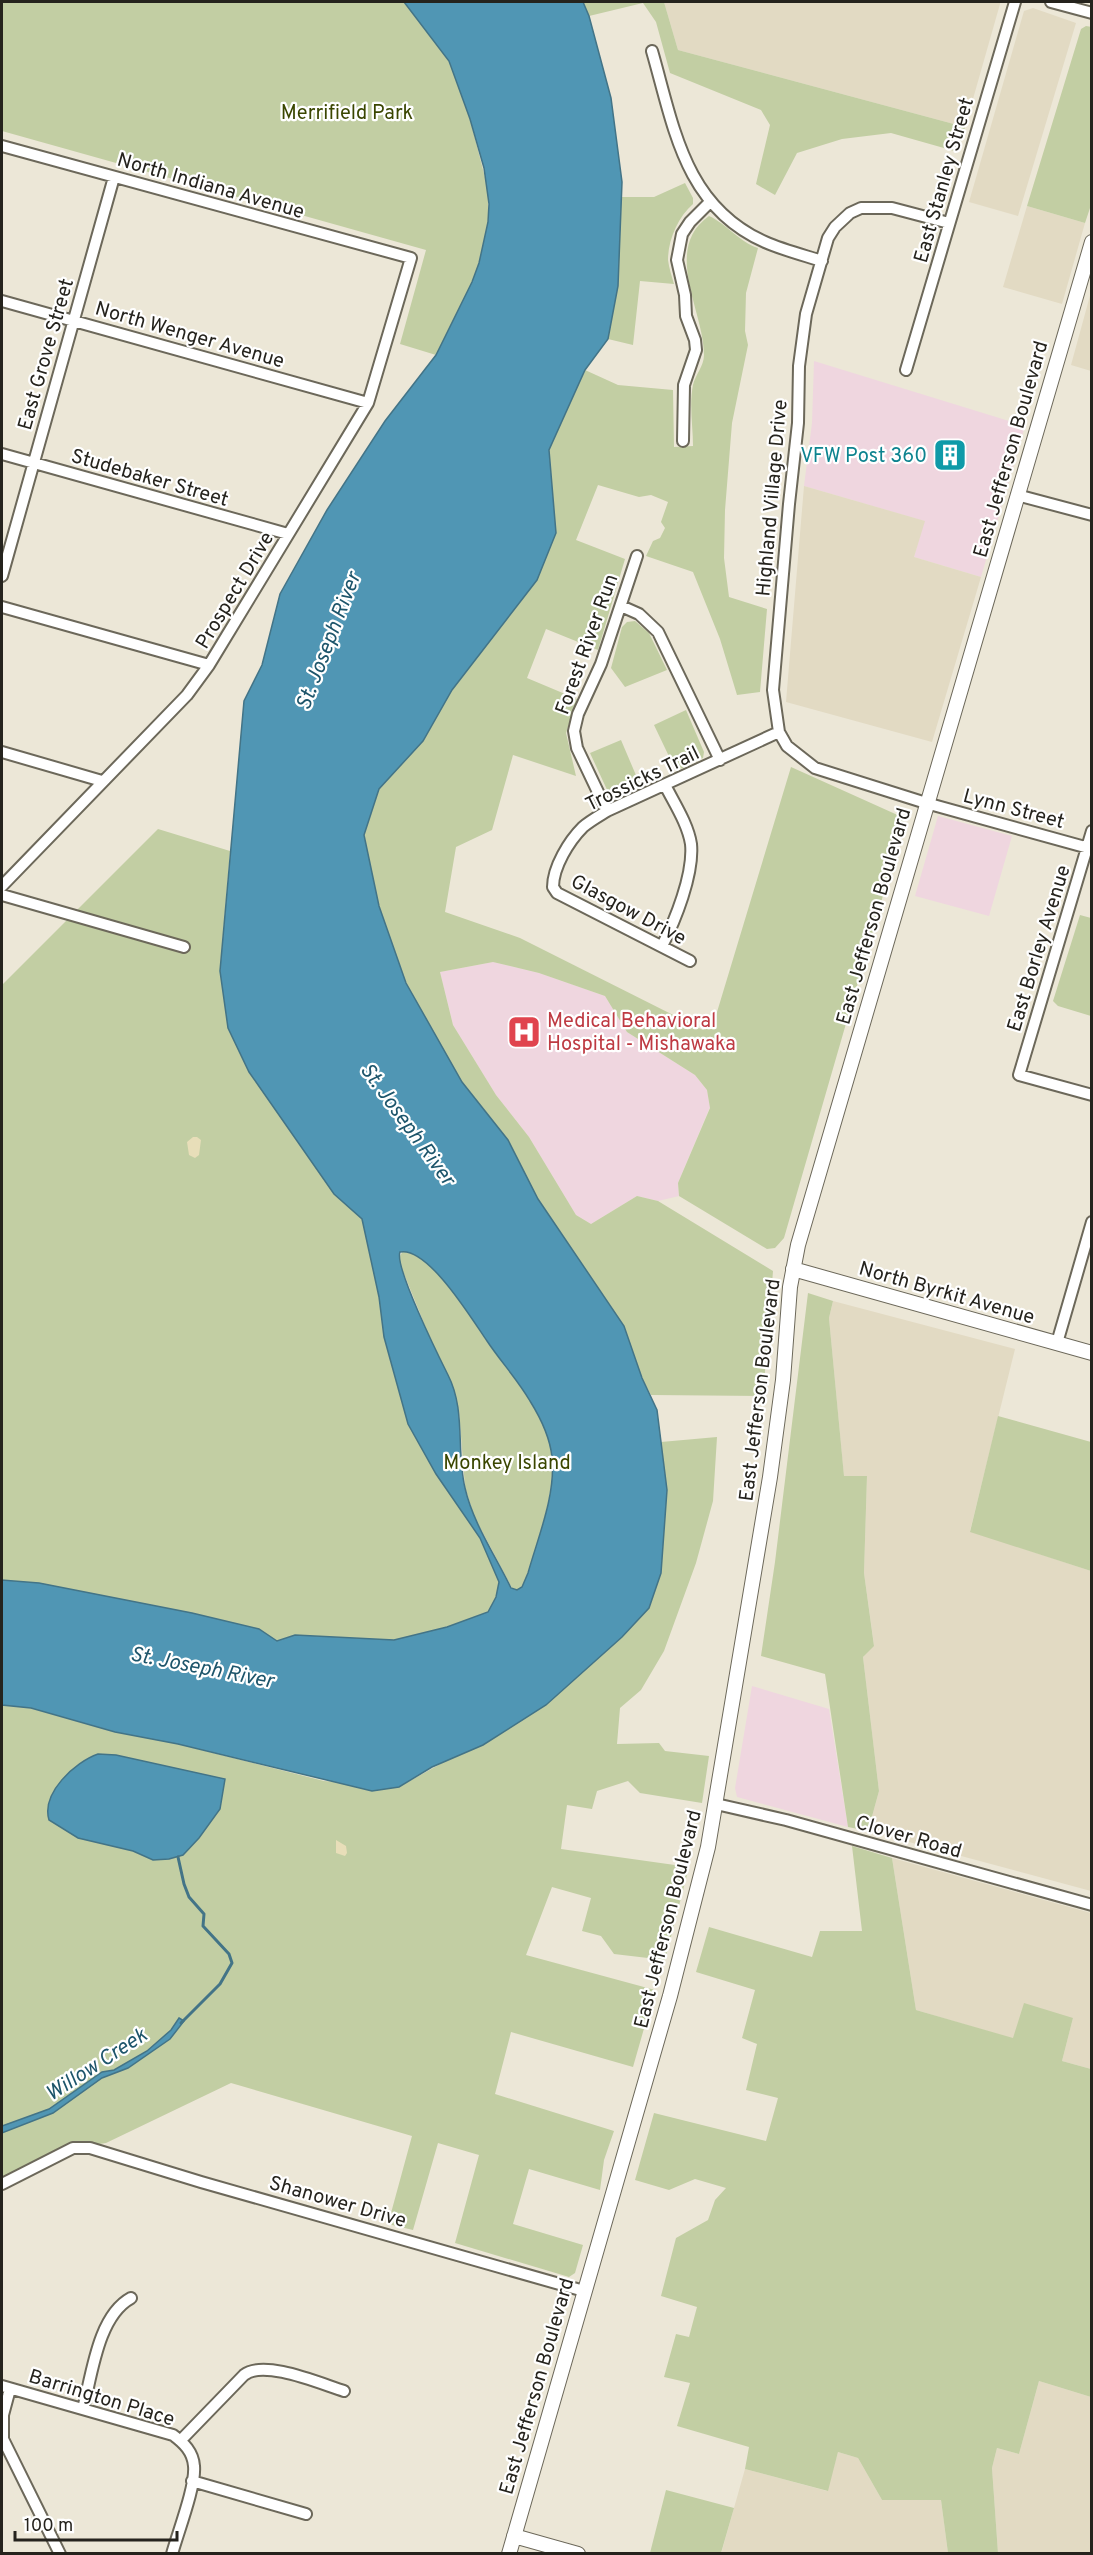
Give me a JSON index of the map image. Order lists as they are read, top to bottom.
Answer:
{
  "streets": {
    "street": [
      "East Stanley Street",
      "North Indiana Avenue",
      "North Wenger Avenue",
      "East Grove Street",
      "East Jefferson Boulevard",
      "Studebaker Street",
      "Highland Village Drive",
      "Prospect Drive",
      "Forest River Run",
      "Trossicks Trail",
      "Lynn Street",
      "Glasgow Drive",
      "East Borley Avenue",
      "North Byrkit Avenue",
      "Clover Road",
      "Shanower Drive",
      "Barrington Place"
    ]
  },
  "crossings": [
    ["East Stanley Street", "Highland Village Drive"],
    ["North Indiana Avenue", "East Grove Street"],
    ["North Indiana Avenue", "Prospect Drive"],
    ["North Wenger Avenue", "East Grove Street"],
    ["North Wenger Avenue", "Prospect Drive"],
    ["East Grove Street", "Studebaker Street"],
    ["East Jefferson Boulevard", "Lynn Street"],
    ["East Jefferson Boulevard", "North Byrkit Avenue"],
    ["East Jefferson Boulevard", "Clover Road"],
    ["East Jefferson Boulevard", "Shanower Drive"],
    ["Studebaker Street", "Prospect Drive"],
    ["Highland Village Drive", "Trossicks Trail"],
    ["Forest River Run", "Trossicks Trail"],
    ["Trossicks Trail", "Glasgow Drive"],
    ["Lynn Street", "East Borley Avenue"]
  ],
  "water": ["St. Joseph River", "Willow Creek"],
  "parks": ["Merrifield Park", "Monkey Island"],
  "places": {
    "building": ["VFW Post 360"],
    "hospital": ["Medical Behavioral Hospital - Mishawaka"]
  },
  "scale_bar": "100 m"
}
